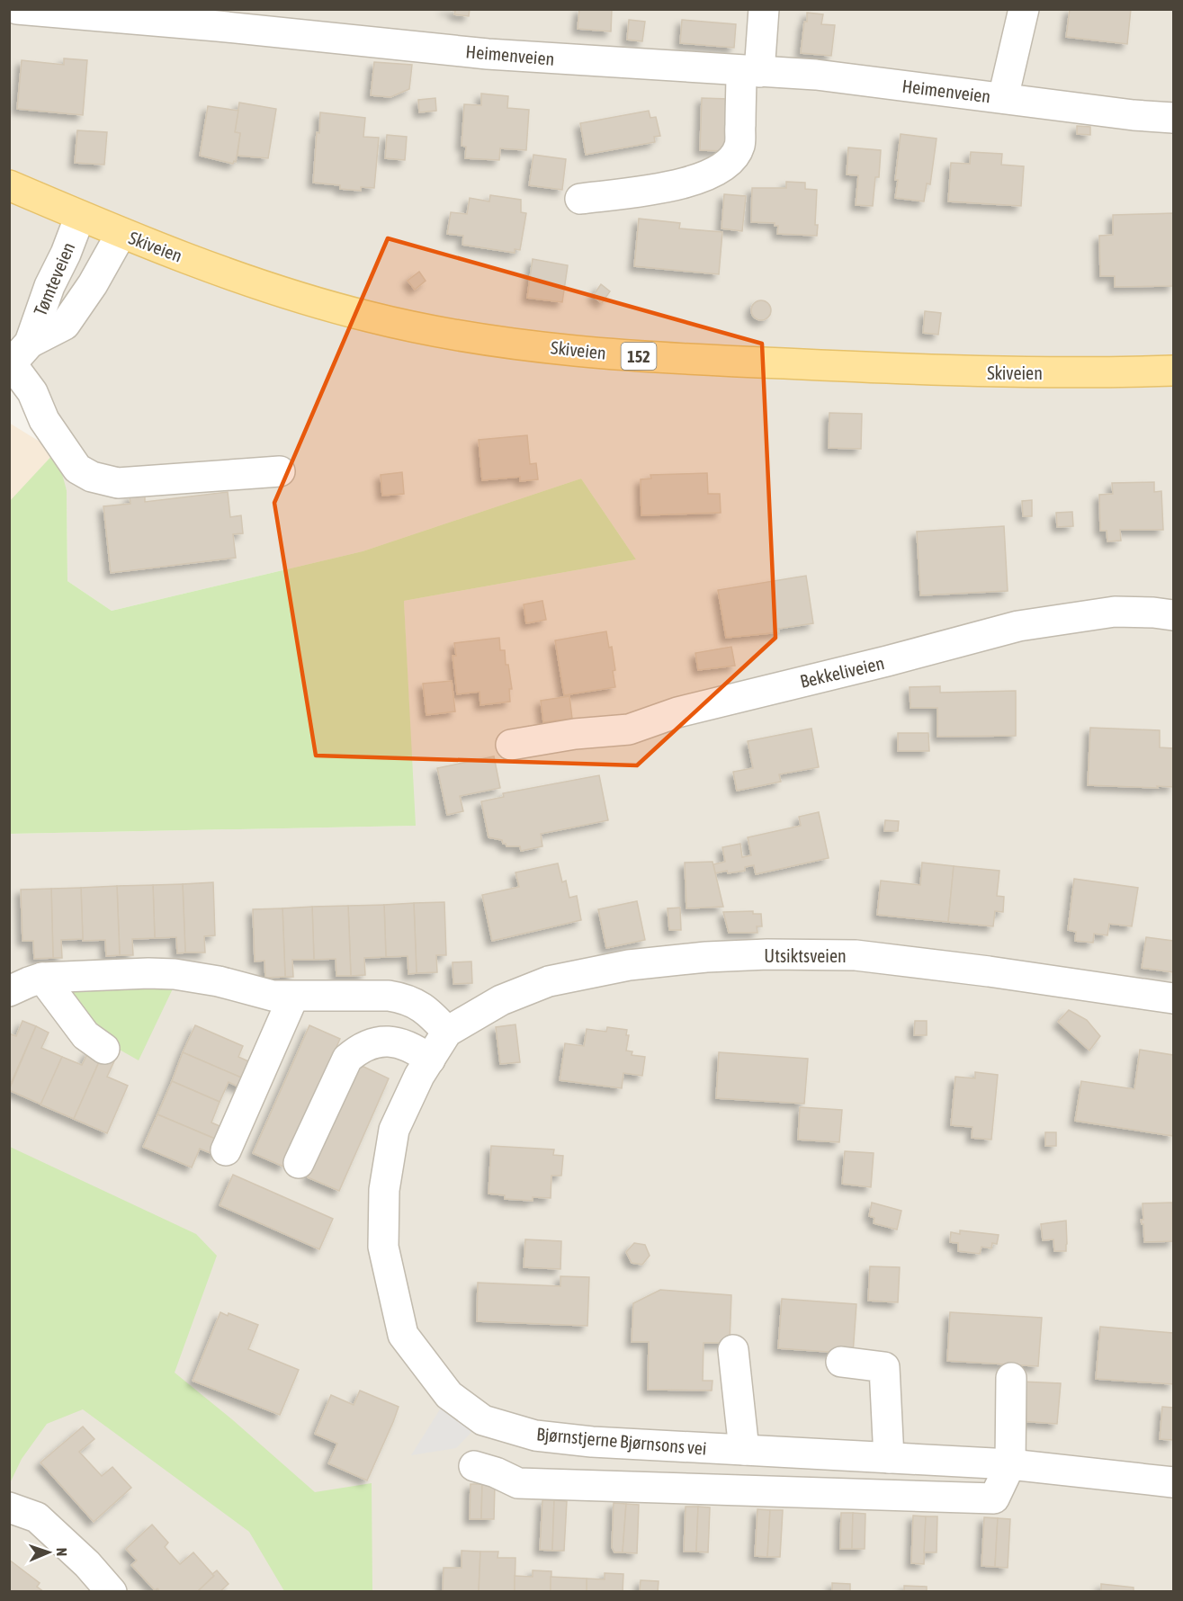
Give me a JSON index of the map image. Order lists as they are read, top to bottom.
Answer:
{
  "streets": {
    "main road": ["Skiveien", "152"],
    "street": [
      "Heimenveien",
      "Tømteveien",
      "Bekkeliveien",
      "Utsiktsveien",
      "Bjørnstjerne Bjørnsons vei"
    ]
  },
  "crossings": [
    ["Skiveien", "Tømteveien"],
    ["Utsiktsveien", "Bjørnstjerne Bjørnsons vei"]
  ],
  "north": "right"
}
